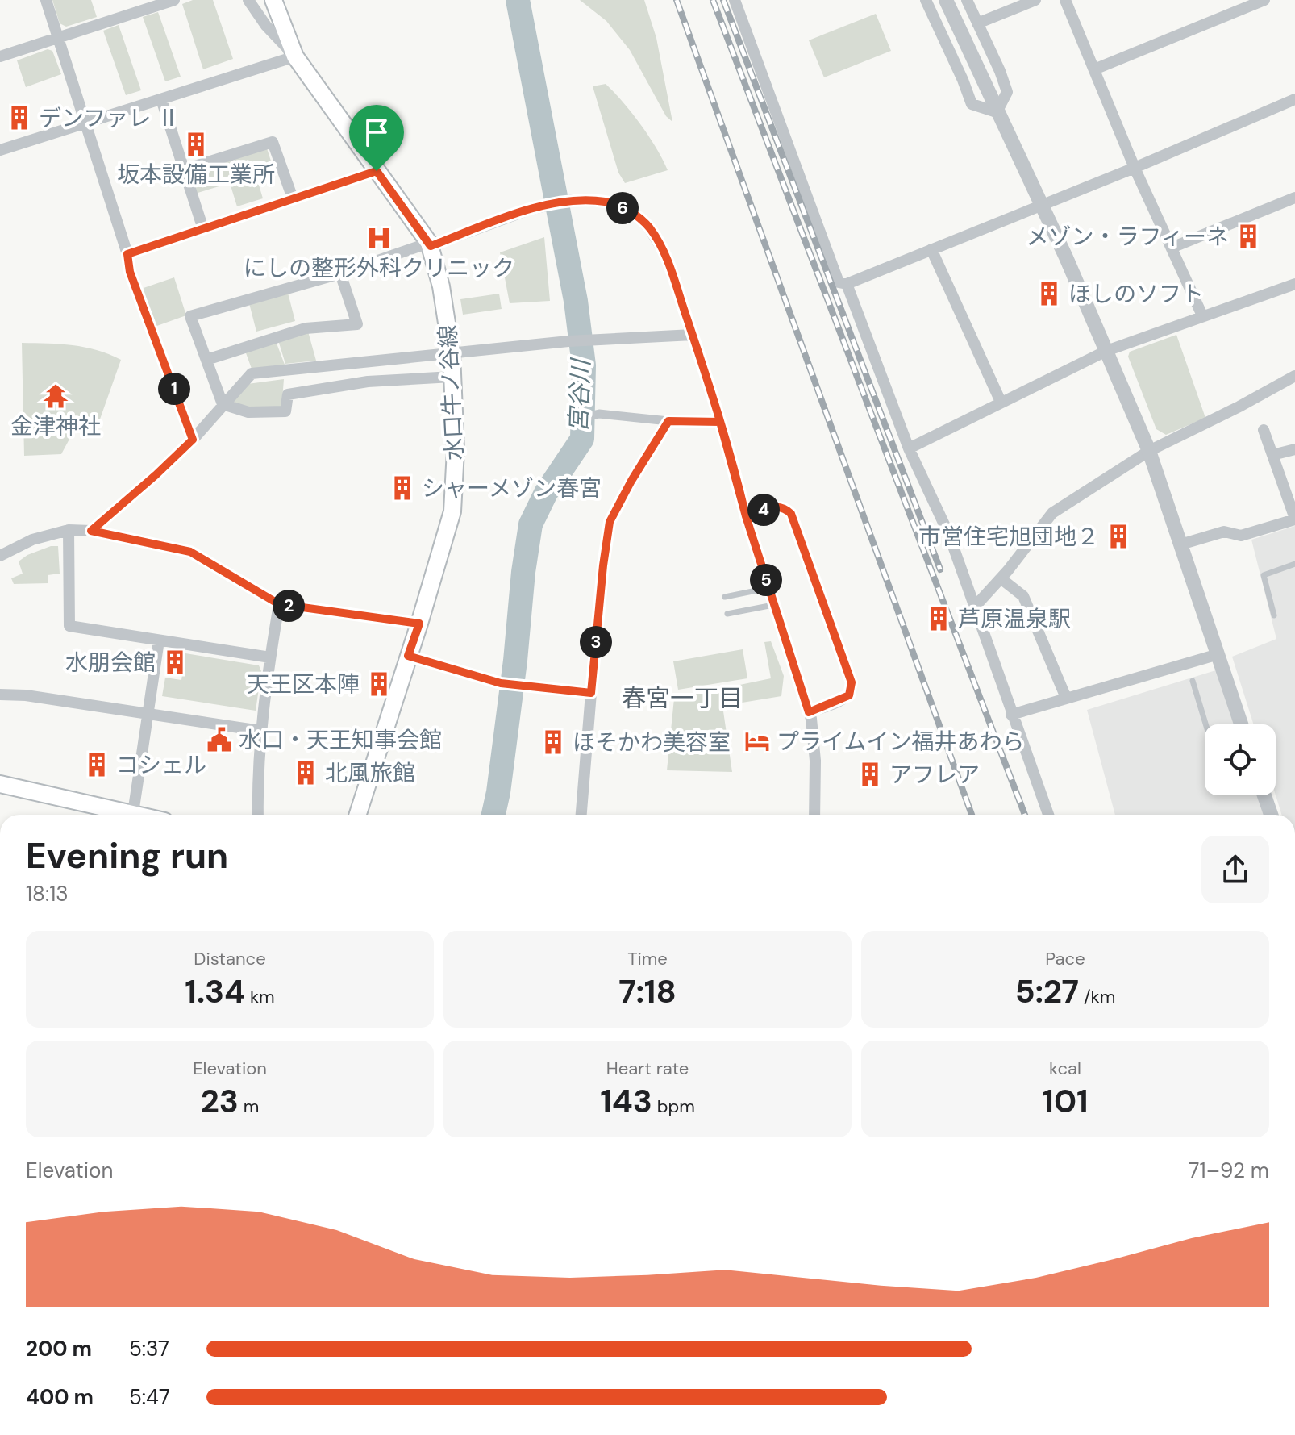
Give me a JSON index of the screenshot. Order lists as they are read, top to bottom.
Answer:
{
  "streets": {
    "main road": ["水口牛ノ谷線"]
  },
  "districts": ["春宮一丁目"],
  "water": ["宮谷川"],
  "places": {
    "building": [
      "デンファレ Ⅱ",
      "坂本設備工業所",
      "メゾン・ラフィーネ",
      "ほしのソフト",
      "シャーメゾン春宮",
      "市営住宅旭団地２",
      "芦原温泉駅",
      "水朋会館",
      "天王区本陣",
      "ほそかわ美容室",
      "コシェル",
      "北風旅館",
      "アフレア"
    ],
    "hospital": ["にしの整形外科クリニック"],
    "temple": ["金津神社"],
    "public building": ["水口・天王知事会館"],
    "hotel": ["プライムイン福井あわら"]
  },
  "page": {
    "pins": [
      "6",
      "1",
      "4",
      "5",
      "2",
      "3"
    ],
    "heading": ["Evening run", "18:13"],
    "stats": [
      ["Distance", "1.34 km"],
      ["Time", "7:18"],
      ["Pace", "5:27 /km"],
      ["Elevation", "23 m"],
      ["Heart rate", "143 bpm"],
      ["kcal", "101"]
    ],
    "chart": ["Elevation", "71–92 m"],
    "list": [
      {
        "name": "200 m",
        "note": "5:37"
      },
      {
        "name": "400 m",
        "note": "5:47"
      }
    ]
  }
}
